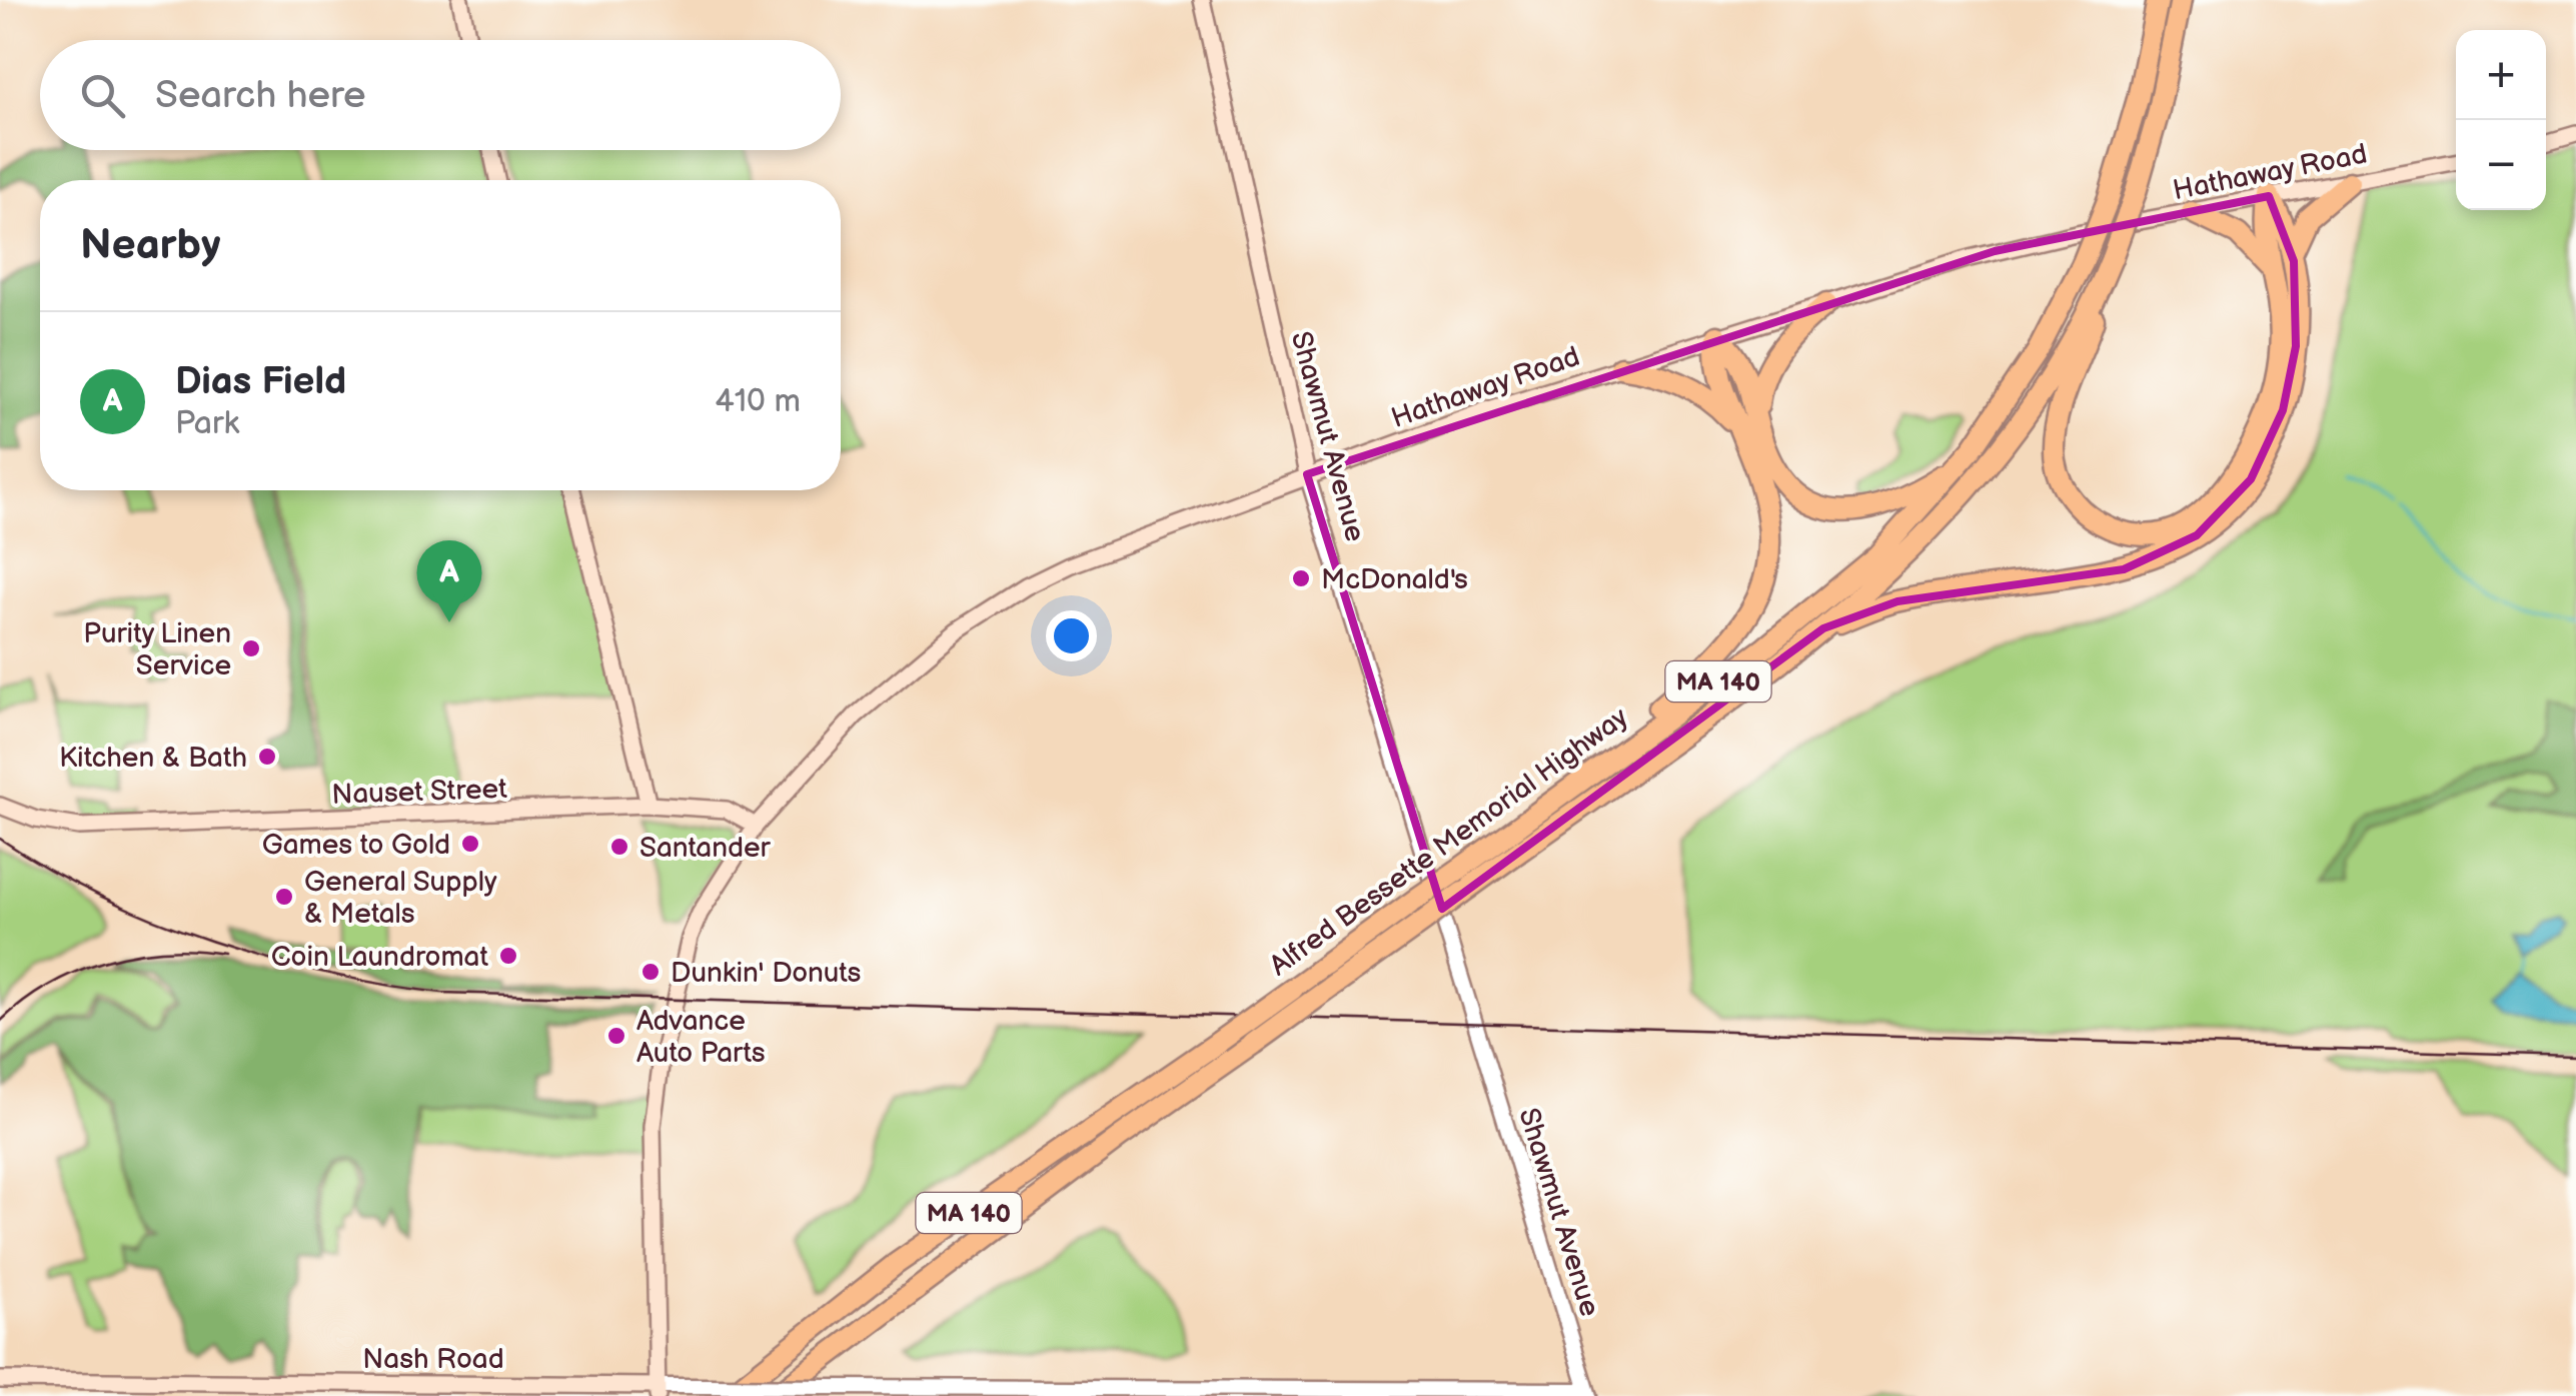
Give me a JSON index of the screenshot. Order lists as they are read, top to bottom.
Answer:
{
  "streets": {
    "highway": ["MA 140", "Alfred Bessette Memorial Highway"],
    "main road": [
      "Hathaway Road",
      "Shawmut Avenue",
      "Nauset Street",
      "Nash Road"
    ]
  },
  "crossings": [
    ["Hathaway Road", "Shawmut Avenue"],
    ["Hathaway Road", "Nauset Street"],
    ["Hathaway Road", "Nash Road"],
    ["Shawmut Avenue", "Nash Road"],
    ["Alfred Bessette Memorial Highway", "Nash Road"]
  ],
  "places": [
    "McDonald's",
    "Purity Linen Service",
    "Kitchen & Bath",
    "Games to Gold",
    "Santander",
    "General Supply & Metals",
    "Coin Laundromat",
    "Dunkin' Donuts",
    "Advance Auto Parts"
  ],
  "page": {
    "map_buttons": ["+", "−"],
    "search": "Search here",
    "heading": "Nearby",
    "list": [
      {
        "mark": "A",
        "name": "Dias Field",
        "note": "Park",
        "value": "410 m"
      }
    ],
    "pins": "A"
  }
}
